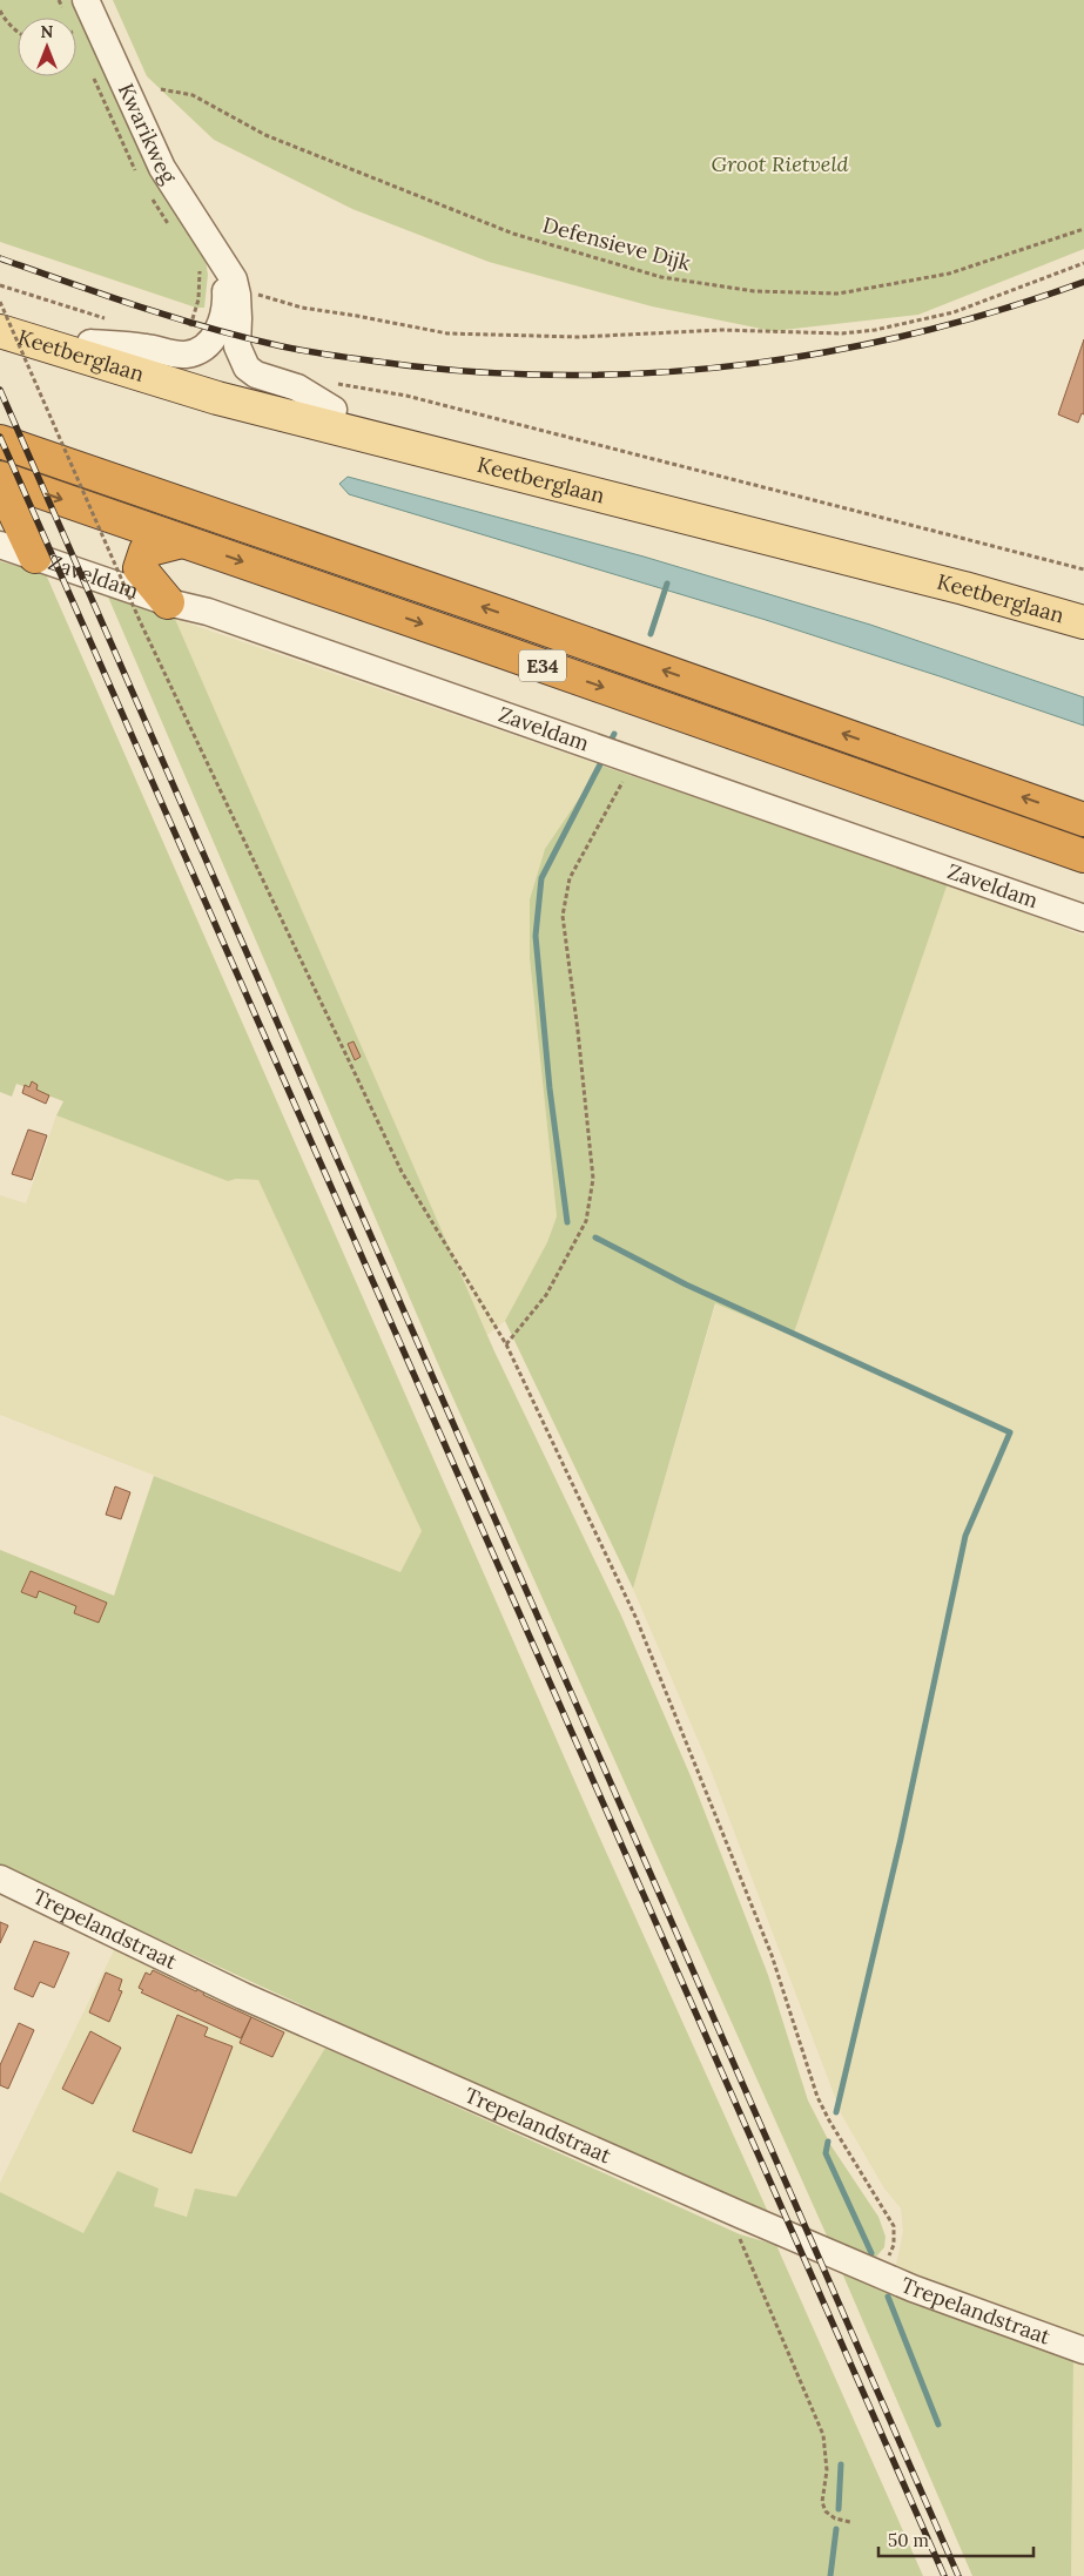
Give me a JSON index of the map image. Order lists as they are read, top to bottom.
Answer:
{
  "streets": {
    "highway": ["E34"],
    "main road": ["Keetberglaan"],
    "street": ["Kwarikweg", "Zaveldam", "Trepelandstraat"],
    "path": ["Defensieve Dijk"]
  },
  "crossings": [
    ["Kwarikweg", "Keetberglaan"]
  ],
  "parks": ["Groot Rietveld"],
  "scale_bar": "50 m",
  "north": "top"
}
